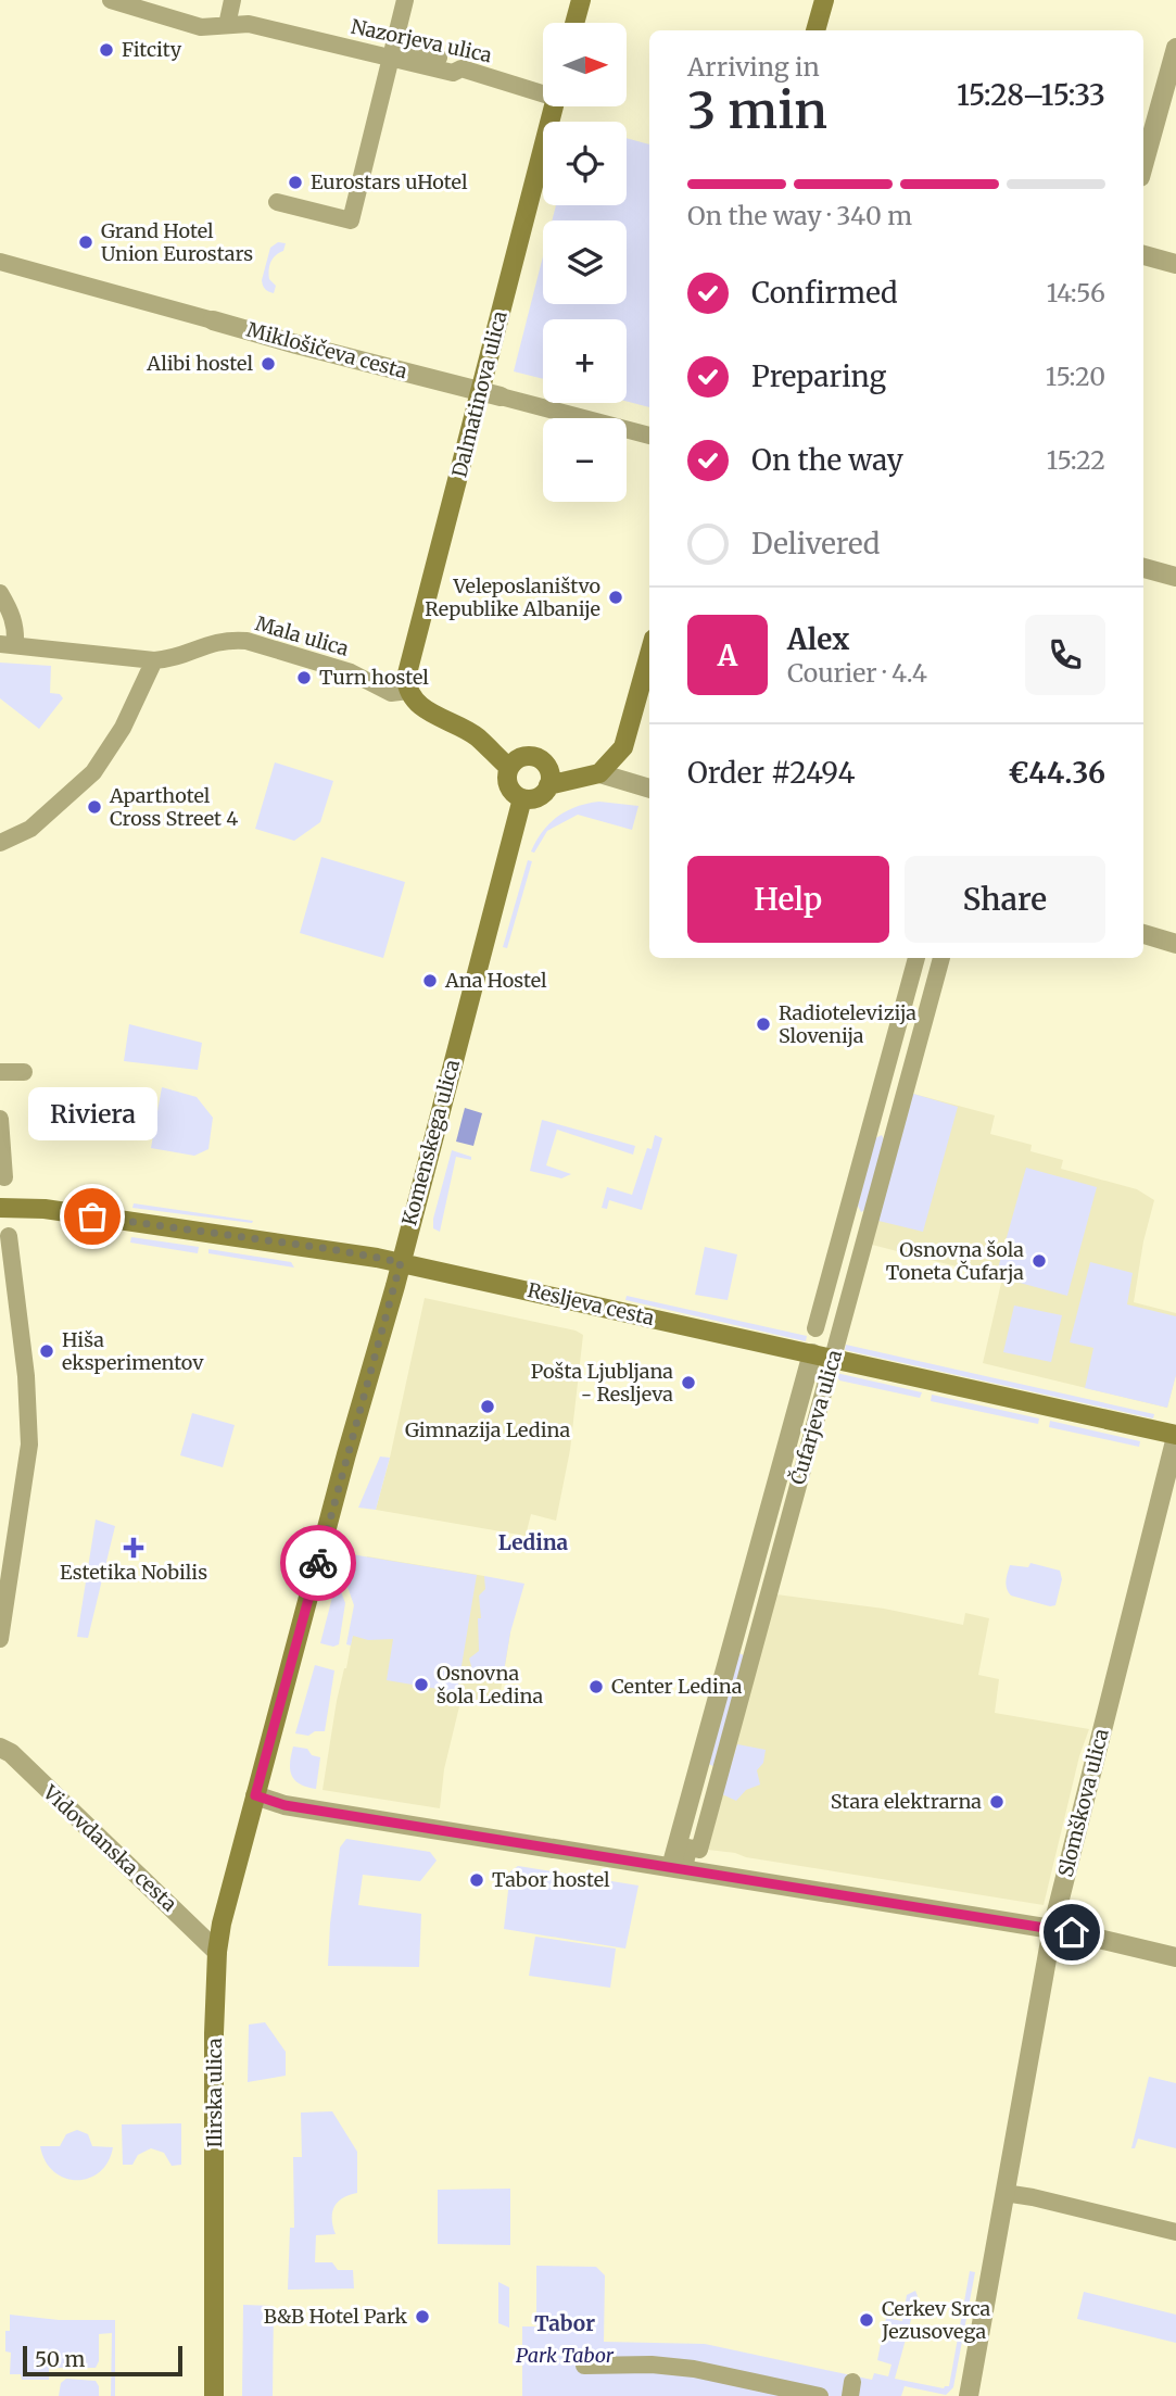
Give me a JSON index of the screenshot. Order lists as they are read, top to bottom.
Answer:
{
  "streets": {
    "main road": [
      "Dalmatinova ulica",
      "Komenskega ulica",
      "Resljeva cesta",
      "Ilirska ulica"
    ],
    "street": [
      "Nazorjeva ulica",
      "Miklošičeva cesta",
      "Mala ulica",
      "Čufarjeva ulica",
      "Slomškova ulica",
      "Vidovdanska cesta"
    ]
  },
  "crossings": [
    ["Miklošičeva cesta", "Dalmatinova ulica"],
    ["Dalmatinova ulica", "Mala ulica"],
    ["Komenskega ulica", "Resljeva cesta"],
    ["Komenskega ulica", "Ilirska ulica"],
    ["Resljeva cesta", "Čufarjeva ulica"],
    ["Resljeva cesta", "Slomškova ulica"],
    ["Vidovdanska cesta", "Ilirska ulica"]
  ],
  "districts": ["Ledina", "Tabor"],
  "parks": ["Park Tabor"],
  "places": {
    "other": [
      "Fitcity",
      "Eurostars uHotel",
      "Grand Hotel Union Eurostars",
      "Alibi hostel",
      "Veleposlaništvo Republike Albanije",
      "Turn hostel",
      "Aparthotel Cross Street 4",
      "Ana Hostel",
      "Radiotelevizija Slovenija",
      "Riviera",
      "Osnovna šola Toneta Čufarja",
      "Hiša eksperimentov",
      "Pošta Ljubljana - Resljeva",
      "Gimnazija Ledina",
      "Osnovna šola Ledina",
      "Center Ledina",
      "Stara elektrarna",
      "Tabor hostel",
      "B&B Hotel Park",
      "Cerkev Srca Jezusovega"
    ],
    "health": ["Estetika Nobilis"]
  },
  "scale_bar": "50 m",
  "north": "right",
  "page": {
    "map_buttons": ["+", "−"],
    "heading": ["3 min", "Arriving in", "15:28–15:33"],
    "panel": [
      "Alex",
      "Courier · 4.4",
      "Order #2494",
      "€44.36"
    ],
    "bar": "On the way · 340 m",
    "list": [
      ["Confirmed", "14:56"],
      ["Preparing", "15:20"],
      ["On the way", "15:22"],
      "Delivered"
    ],
    "round": "A",
    "buttons": ["Help", "Share"],
    "bubble": "Riviera",
    "scale": "50 m"
  }
}
